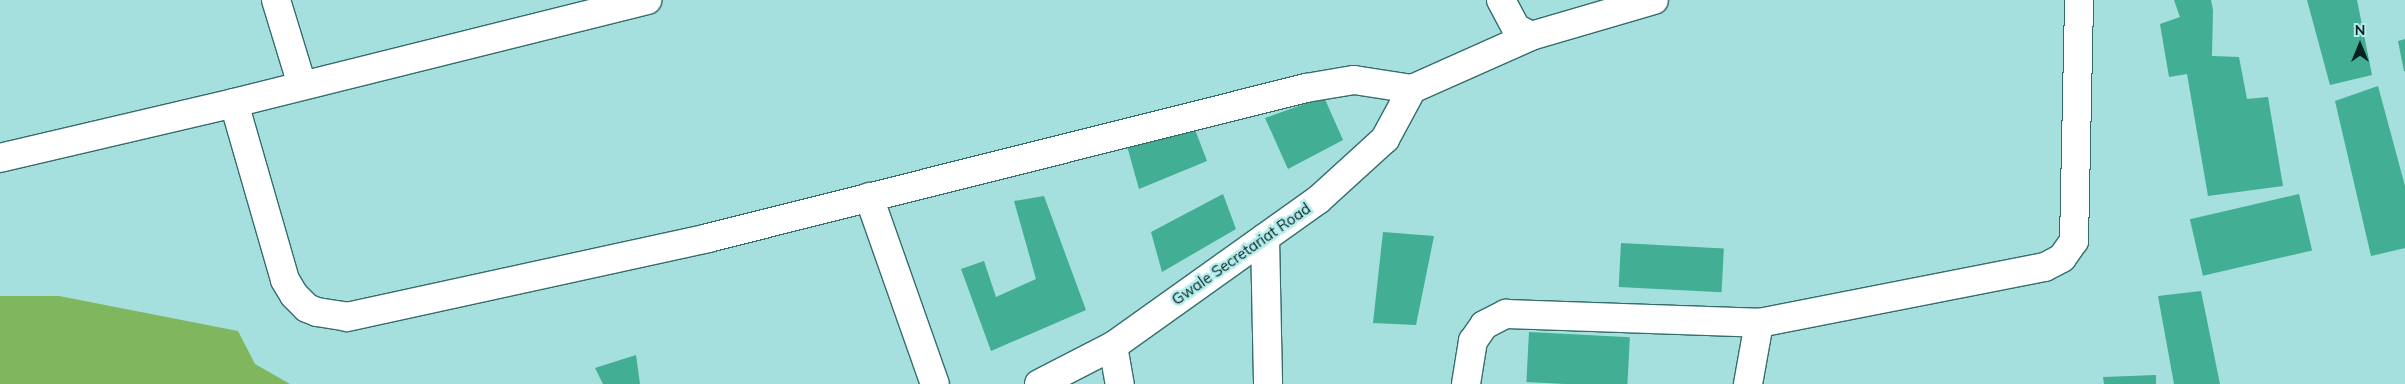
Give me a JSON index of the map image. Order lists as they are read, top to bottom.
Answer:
{
  "streets": {
    "street": ["Gwale Secretariat Road"]
  },
  "north": "top"
}
